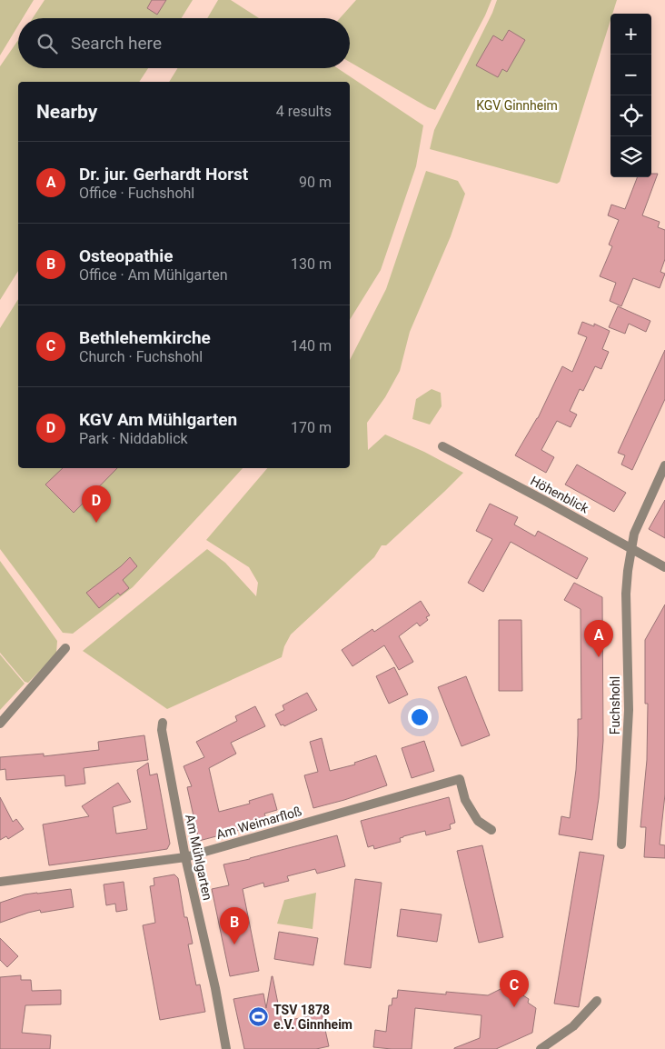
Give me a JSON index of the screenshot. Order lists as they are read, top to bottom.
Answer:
{
  "streets": {
    "street": [
      "Höhenblick",
      "Fuchshohl",
      "Am Weimarfloß",
      "Am Mühlgarten"
    ]
  },
  "crossings": [
    ["Höhenblick", "Fuchshohl"],
    ["Am Weimarfloß", "Am Mühlgarten"]
  ],
  "parks": ["KGV Ginnheim"],
  "places": {
    "sports": ["TSV 1878 e.V. Ginnheim"]
  },
  "page": {
    "map_buttons": ["+", "−"],
    "search": "Search here",
    "heading": ["Nearby", "4 results"],
    "list": [
      {
        "mark": "A",
        "name": "Dr. jur. Gerhardt Horst",
        "note": "Office · Fuchshohl",
        "value": "90 m"
      },
      {
        "mark": "B",
        "name": "Osteopathie",
        "note": "Office · Am Mühlgarten",
        "value": "130 m"
      },
      {
        "mark": "C",
        "name": "Bethlehemkirche",
        "note": "Church · Fuchshohl",
        "value": "140 m"
      },
      {
        "mark": "D",
        "name": "KGV Am Mühlgarten",
        "note": "Park · Niddablick",
        "value": "170 m"
      }
    ],
    "pins": [
      "D",
      "A",
      "B",
      "C"
    ]
  }
}
